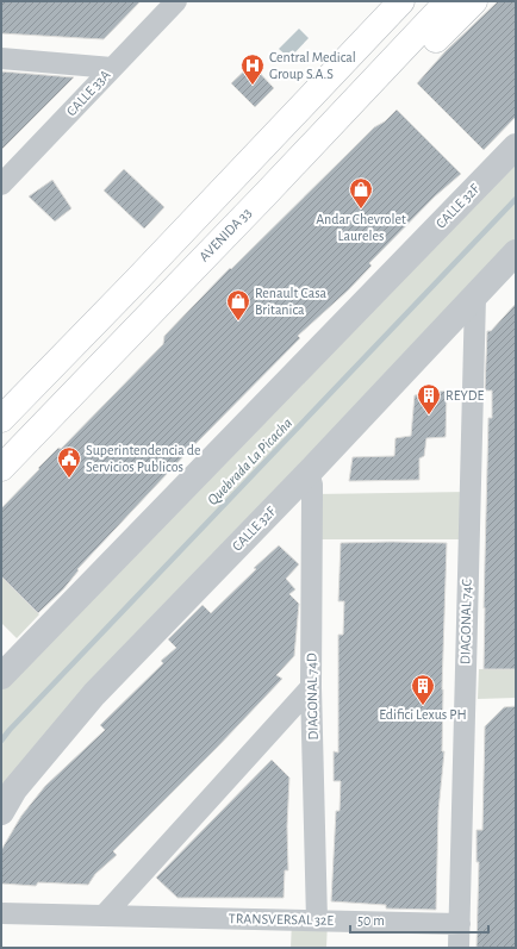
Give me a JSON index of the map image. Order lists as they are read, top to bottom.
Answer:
{
  "streets": {
    "main road": ["AVENIDA 33"],
    "street": [
      "CALLE 33A",
      "CALLE 32F",
      "DIAGONAL 74C",
      "DIAGONAL 74D",
      "TRANSVERSAL 32E"
    ]
  },
  "crossings": [
    ["CALLE 32F", "DIAGONAL 74C"],
    ["CALLE 32F", "DIAGONAL 74D"],
    ["DIAGONAL 74C", "TRANSVERSAL 32E"],
    ["DIAGONAL 74D", "TRANSVERSAL 32E"]
  ],
  "water": ["Quebrada La Picacha"],
  "places": {
    "hospital": ["Central Medical Group S.A.S"],
    "shop": ["Andar Chevrolet Laureles", "Renault Casa Britanica"],
    "building": ["REYDE", "Edifici Lexus PH"],
    "public building": ["Superintendencia de Servicios Publicos"]
  },
  "scale_bar": "50 m"
}
